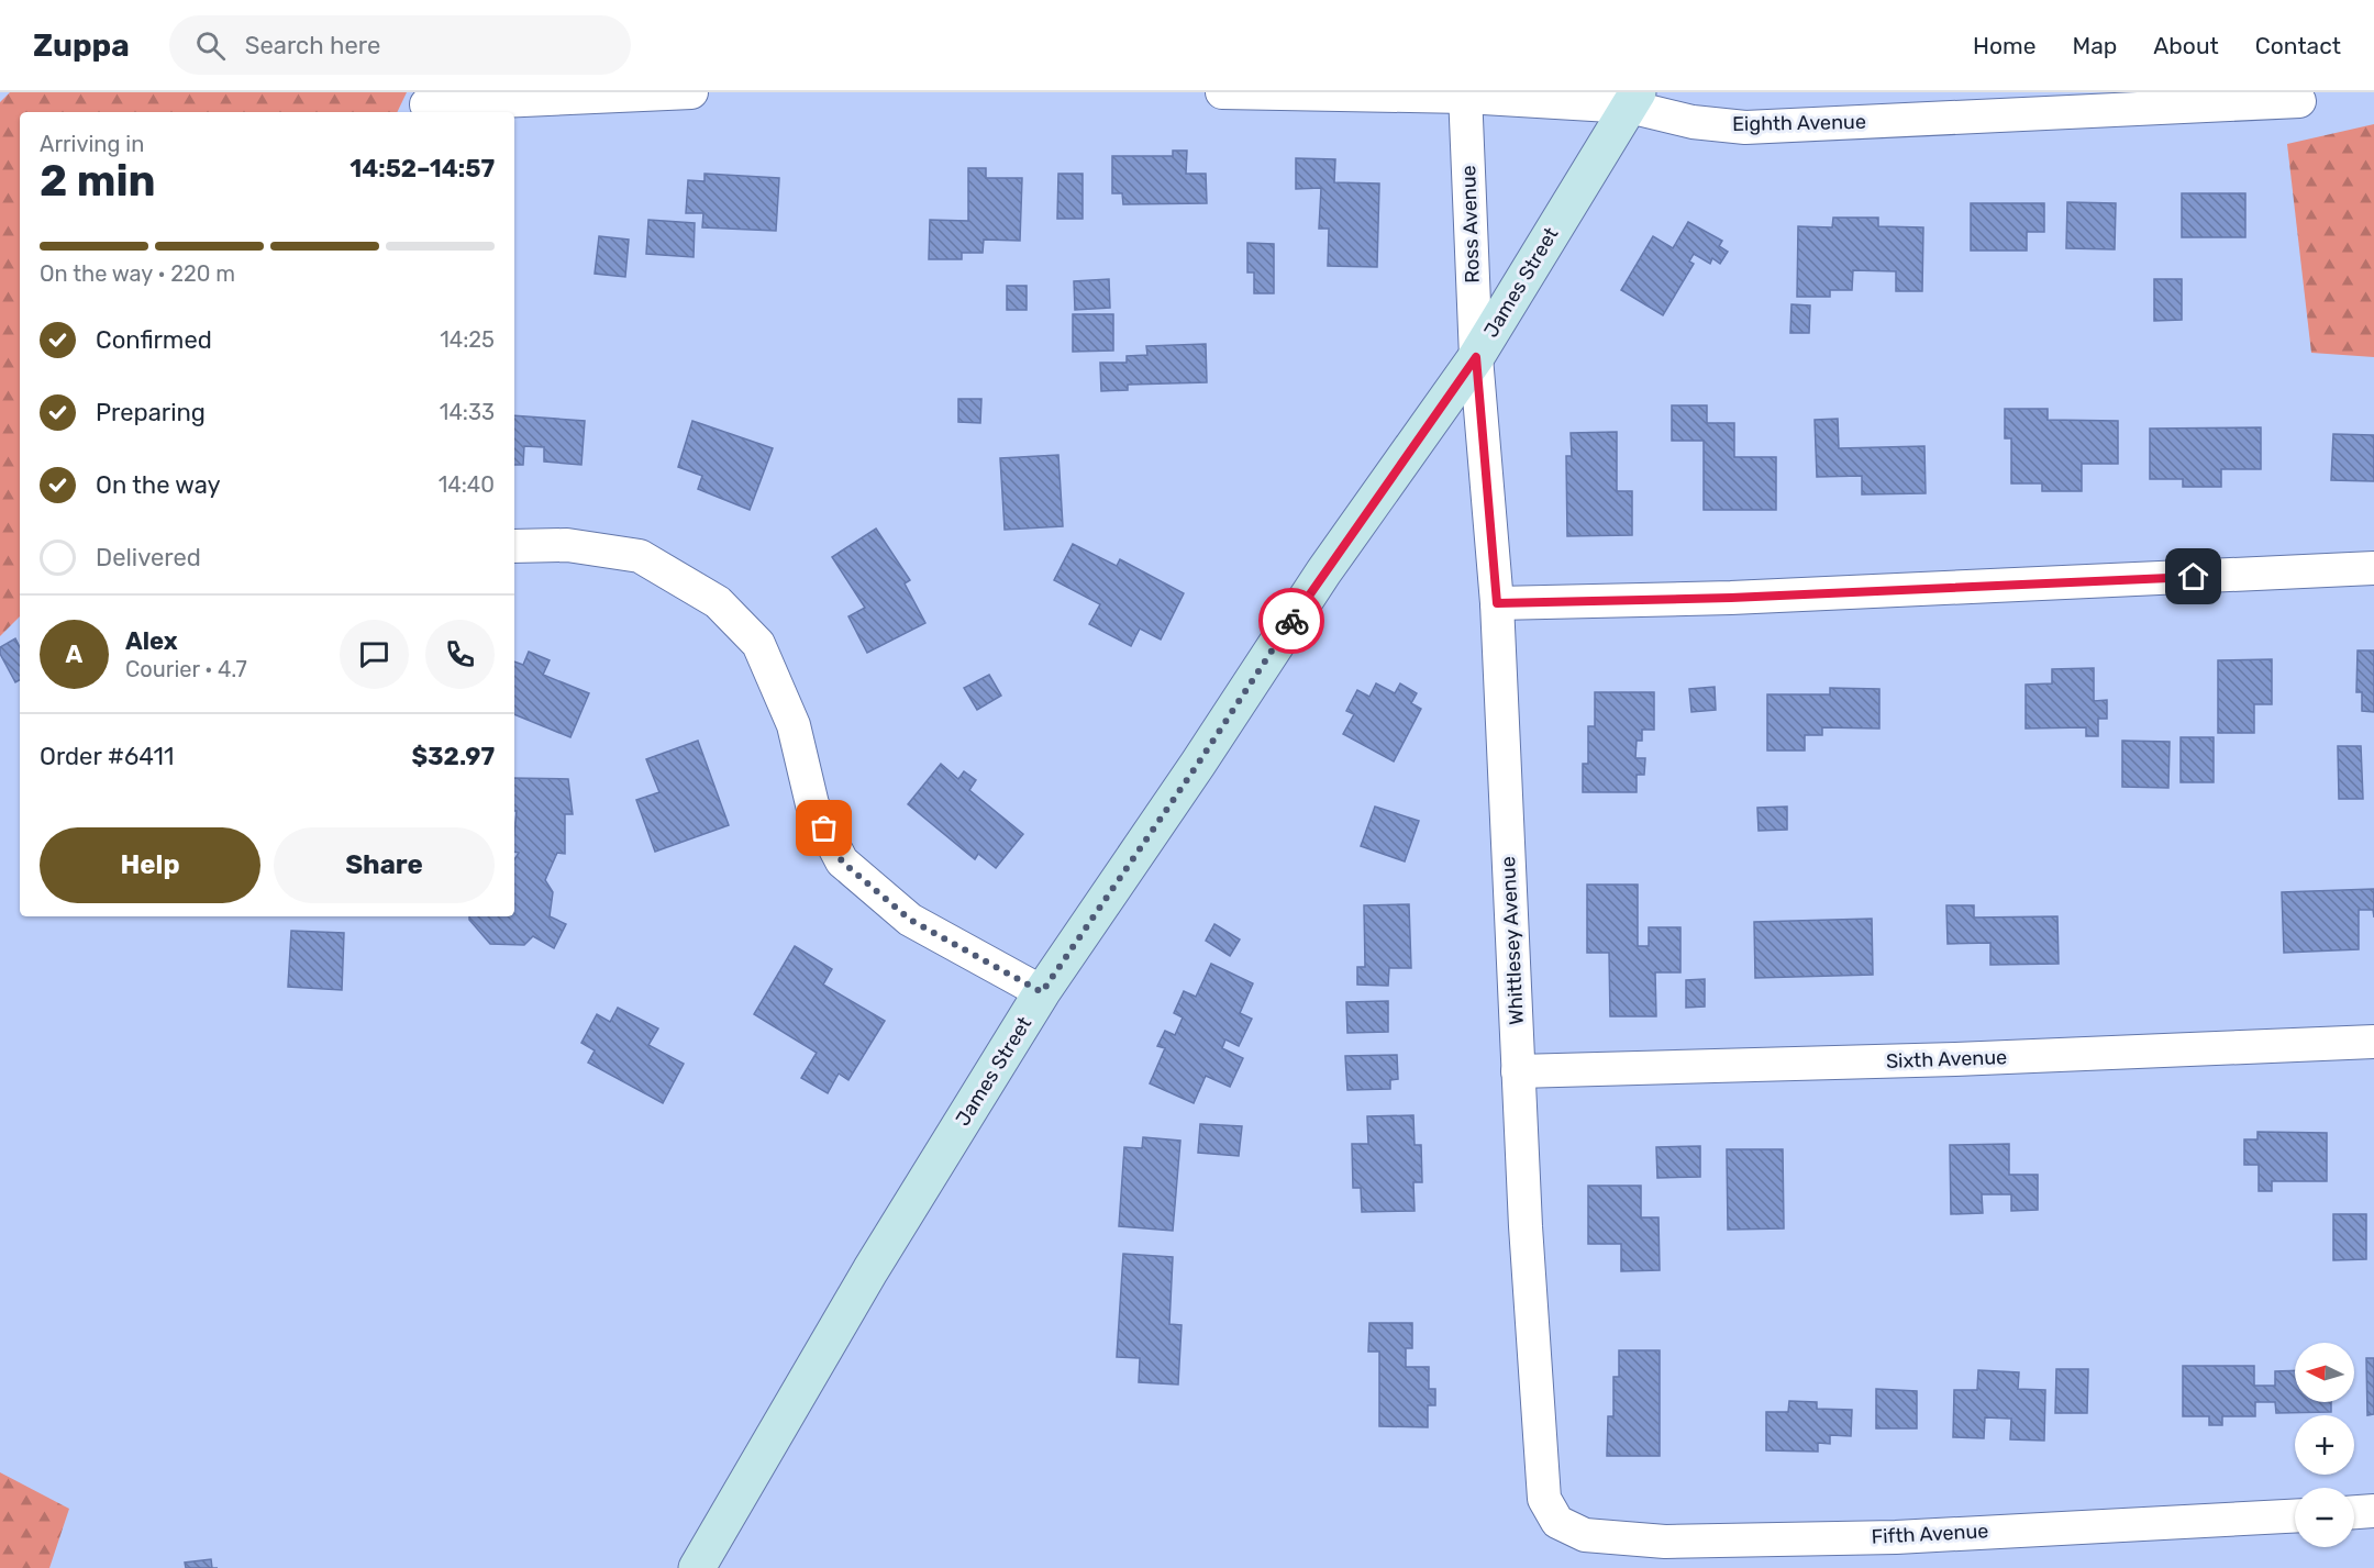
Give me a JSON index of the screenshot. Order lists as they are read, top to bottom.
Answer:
{
  "streets": {
    "main road": ["James Street"],
    "street": [
      "Eighth Avenue",
      "Ross Avenue",
      "Whittlesey Avenue",
      "Sixth Avenue",
      "Fifth Avenue"
    ]
  },
  "crossings": [
    ["Eighth Avenue", "Ross Avenue"],
    ["Eighth Avenue", "James Street"],
    ["Ross Avenue", "James Street"],
    ["Ross Avenue", "Whittlesey Avenue"],
    ["James Street", "Whittlesey Avenue"],
    ["Whittlesey Avenue", "Sixth Avenue"],
    ["Whittlesey Avenue", "Fifth Avenue"]
  ],
  "north": "left",
  "page": {
    "header": "Zuppa",
    "search": "Search here",
    "nav": [
      "Home",
      "Map",
      "About",
      "Contact"
    ],
    "heading": ["2 min", "Arriving in", "14:52–14:57"],
    "panel": [
      "Alex",
      "Courier · 4.7",
      "Order #6411",
      "$32.97"
    ],
    "bar": "On the way · 220 m",
    "list": [
      ["Confirmed", "14:25"],
      ["Preparing", "14:33"],
      ["On the way", "14:40"],
      "Delivered"
    ],
    "round": "A",
    "buttons": ["Help", "Share"],
    "map_buttons": ["+", "−"]
  }
}
